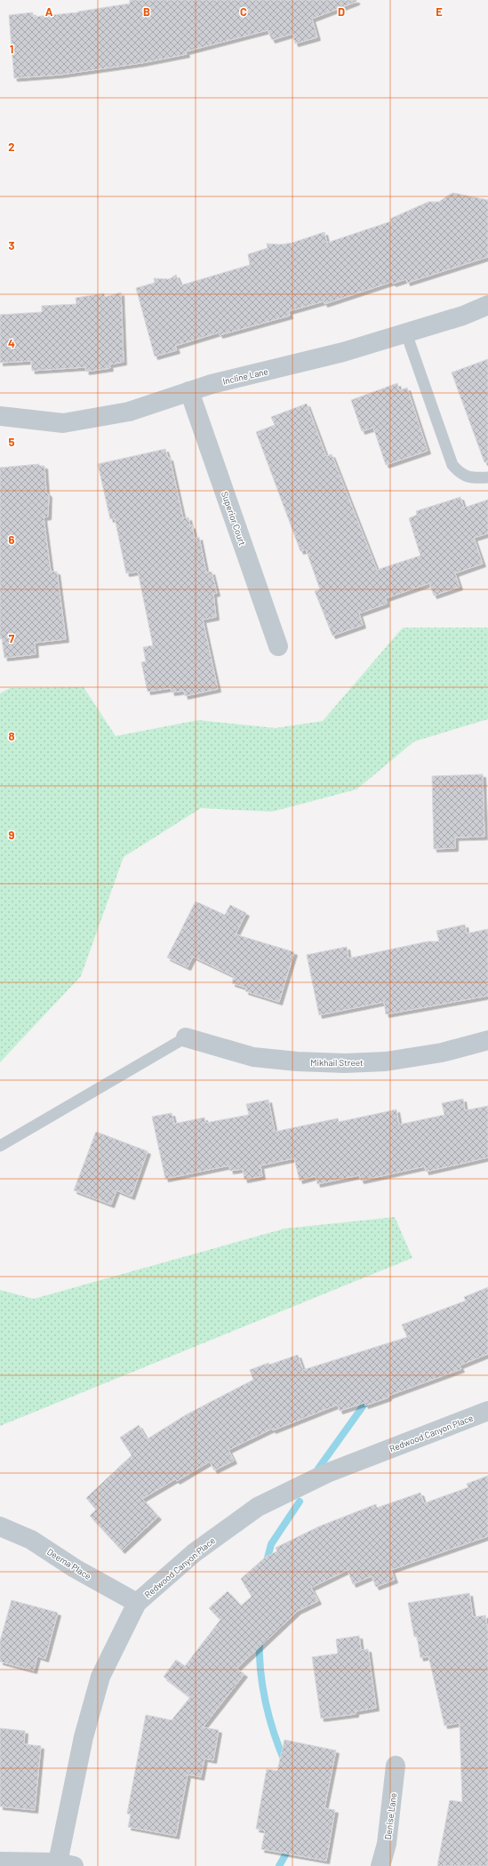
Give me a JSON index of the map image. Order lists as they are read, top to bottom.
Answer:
{
  "streets": {
    "street": [
      "Incline Lane",
      "Superior Court",
      "Mikhail Street",
      "Redwood Canyon Place",
      "Deema Place",
      "Denise Lane"
    ]
  },
  "crossings": [
    ["Incline Lane", "Superior Court"],
    ["Redwood Canyon Place", "Deema Place"]
  ],
  "grid": {
    "columns": [
      "A",
      "B",
      "C",
      "D",
      "E"
    ],
    "rows": [
      "1",
      "2",
      "3",
      "4",
      "5",
      "6",
      "7",
      "8",
      "9"
    ]
  }
}
